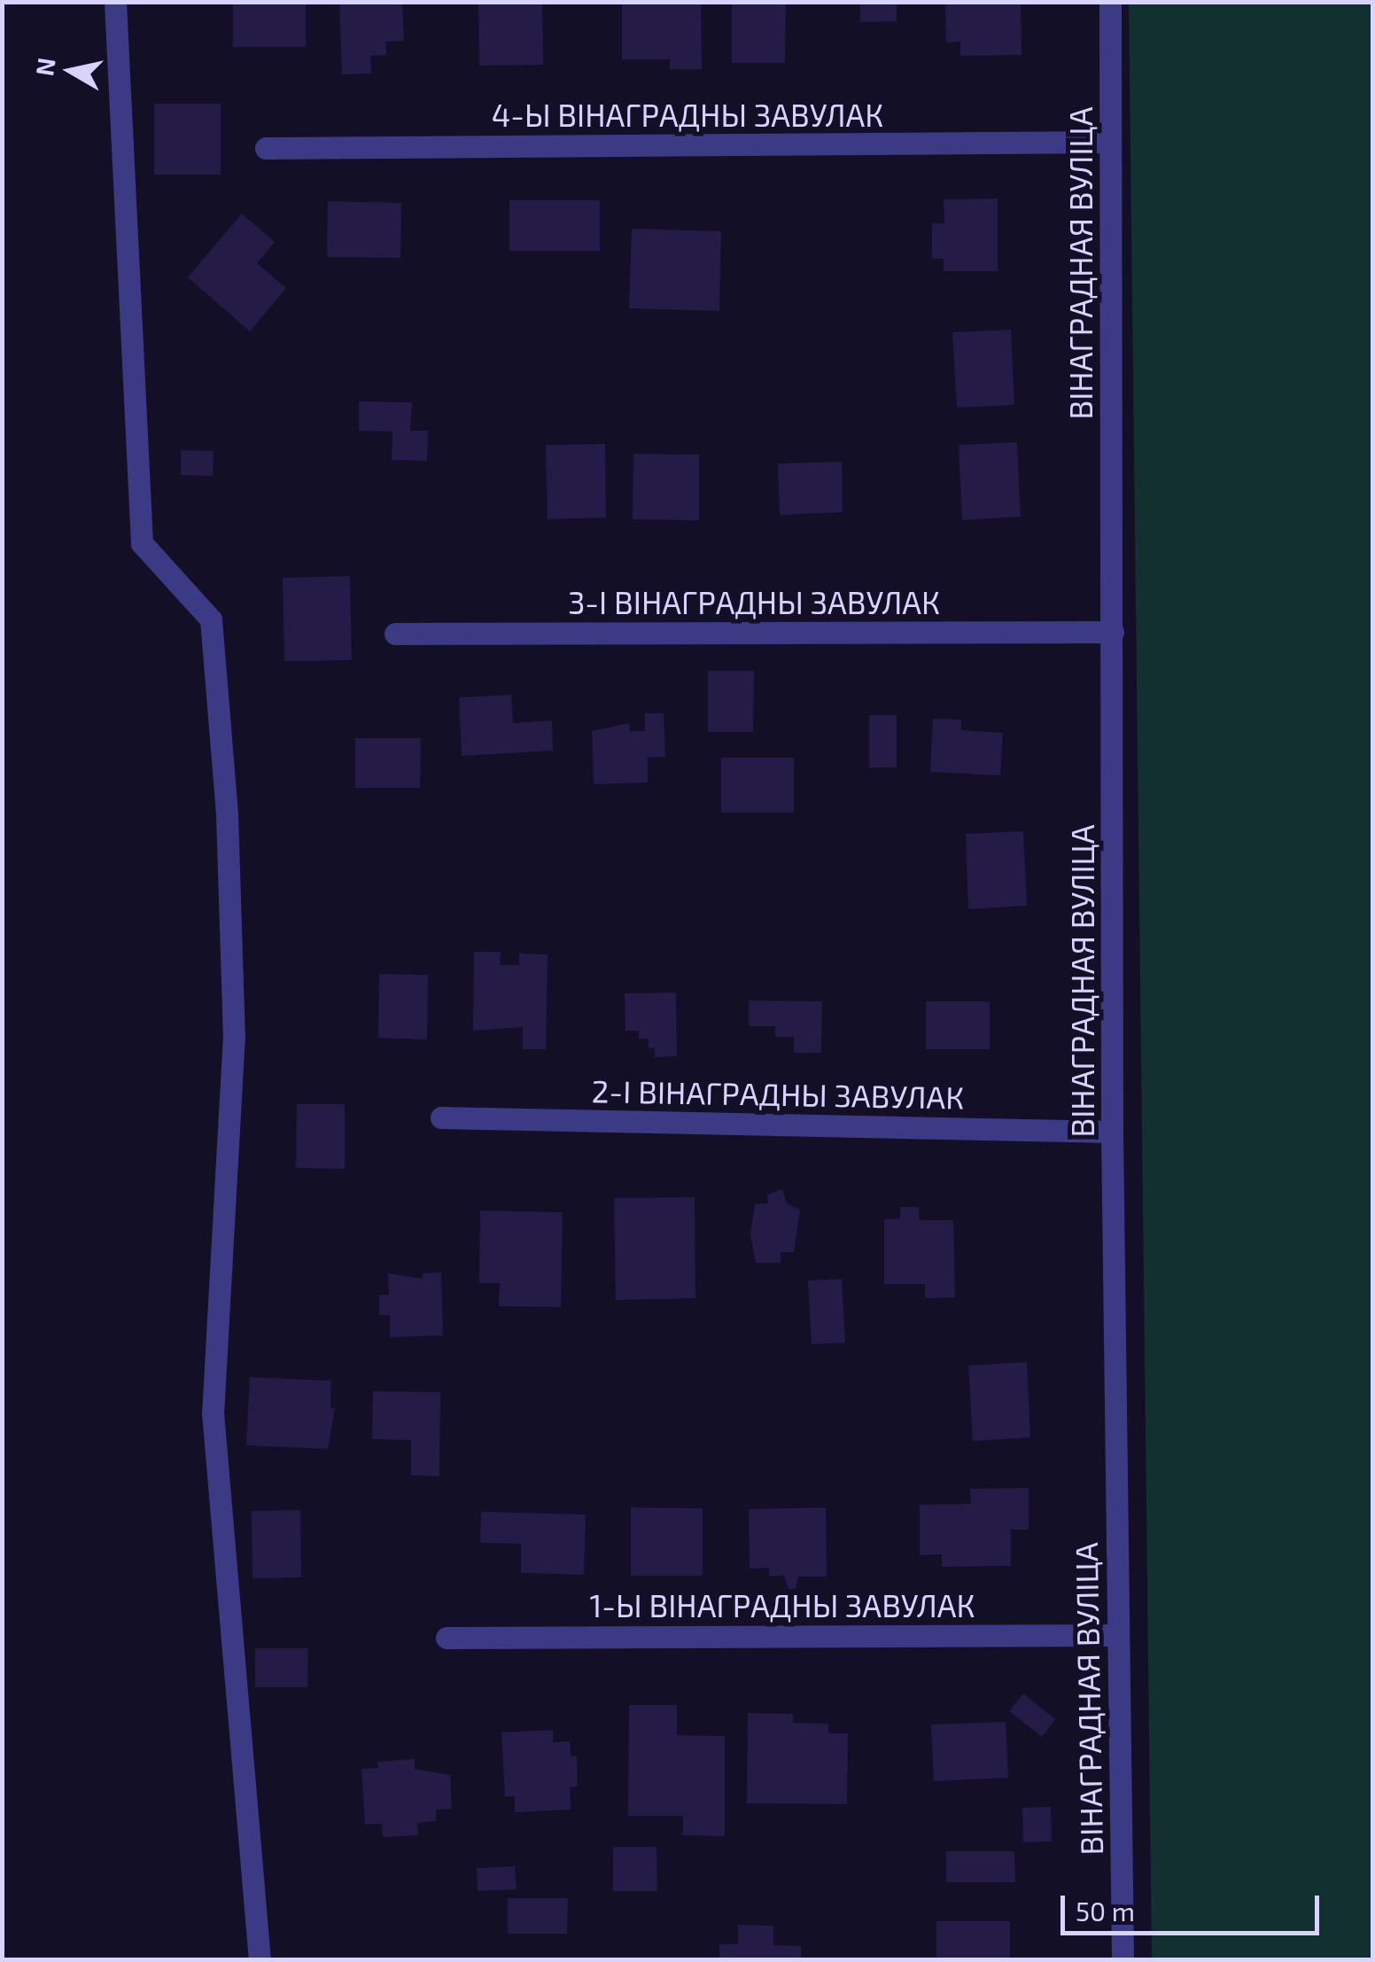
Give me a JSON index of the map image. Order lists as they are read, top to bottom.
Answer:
{
  "streets": {
    "street": [
      "4-Ы ВІНАГРАДНЫ ЗАВУЛАК",
      "ВІНАГРАДНАЯ ВУЛІЦА",
      "3-І ВІНАГРАДНЫ ЗАВУЛАК",
      "2-І ВІНАГРАДНЫ ЗАВУЛАК",
      "1-Ы ВІНАГРАДНЫ ЗАВУЛАК"
    ]
  },
  "crossings": [
    ["4-Ы ВІНАГРАДНЫ ЗАВУЛАК", "ВІНАГРАДНАЯ ВУЛІЦА"],
    ["ВІНАГРАДНАЯ ВУЛІЦА", "3-І ВІНАГРАДНЫ ЗАВУЛАК"],
    ["ВІНАГРАДНАЯ ВУЛІЦА", "2-І ВІНАГРАДНЫ ЗАВУЛАК"],
    ["ВІНАГРАДНАЯ ВУЛІЦА", "1-Ы ВІНАГРАДНЫ ЗАВУЛАК"]
  ],
  "scale_bar": "50 m",
  "north": "left"
}
